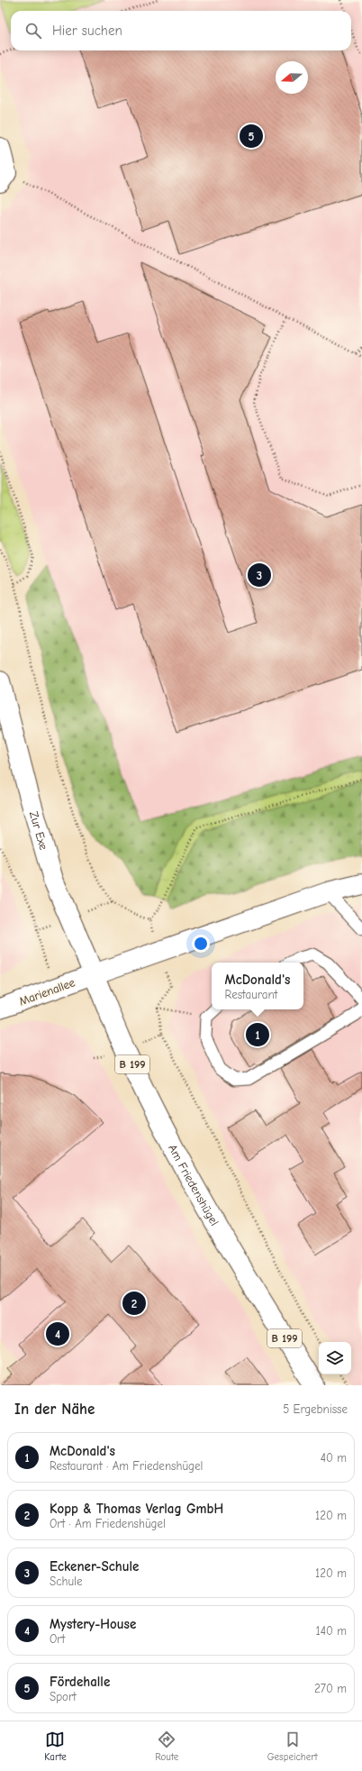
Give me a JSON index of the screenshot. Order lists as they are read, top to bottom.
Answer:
{
  "streets": {
    "main road": [
      "Zur Exe",
      "Marienallee",
      "B 199",
      "Am Friedenshügel"
    ]
  },
  "crossings": [
    ["Zur Exe", "Marienallee"],
    ["Zur Exe", "Am Friedenshügel"],
    ["Marienallee", "Am Friedenshügel"]
  ],
  "north": "left",
  "page": {
    "search": "Hier suchen",
    "pins": [
      "5",
      "3",
      "1",
      "2",
      "4"
    ],
    "popup": ["McDonald's", "Restaurant"],
    "heading": ["In der Nähe", "5 Ergebnisse"],
    "list": [
      {
        "mark": "1",
        "name": "McDonald's",
        "note": "Restaurant · Am Friedenshügel",
        "value": "40 m"
      },
      {
        "mark": "2",
        "name": "Kopp & Thomas Verlag GmbH",
        "note": "Ort · Am Friedenshügel",
        "value": "120 m"
      },
      {
        "mark": "3",
        "name": "Eckener-Schule",
        "note": "Schule",
        "value": "120 m"
      },
      {
        "mark": "4",
        "name": "Mystery-House",
        "note": "Ort",
        "value": "140 m"
      },
      {
        "mark": "5",
        "name": "Fördehalle",
        "note": "Sport",
        "value": "270 m"
      }
    ],
    "nav": ["Karte", "Route", "Gespeichert"]
  }
}
